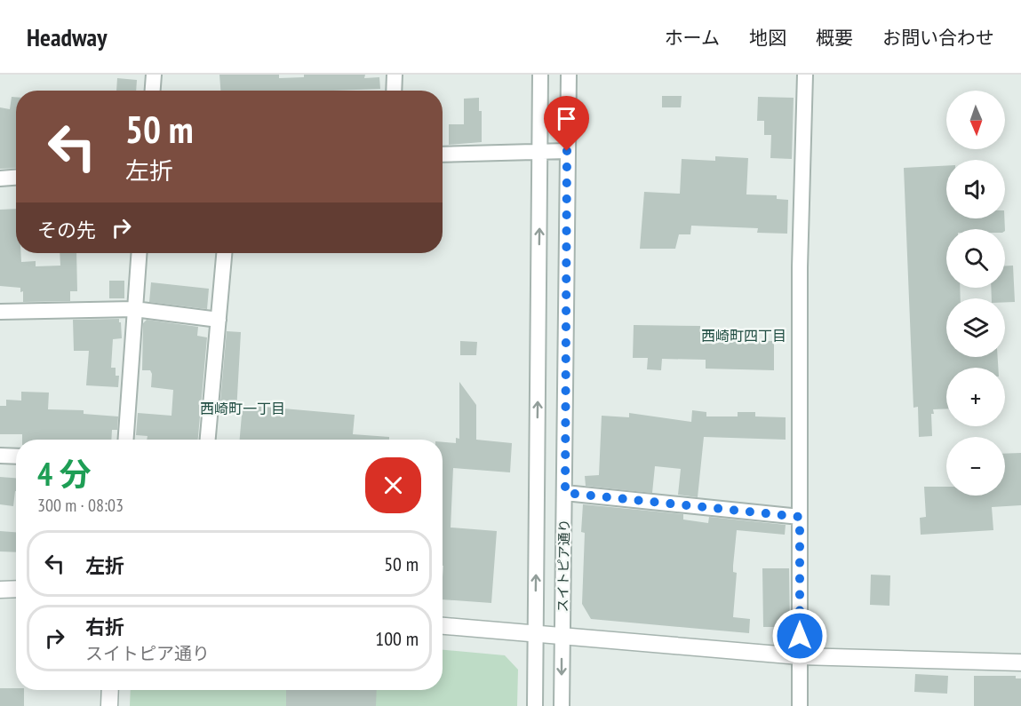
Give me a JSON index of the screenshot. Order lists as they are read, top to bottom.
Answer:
{
  "streets": {
    "street": ["スイトピア通り"]
  },
  "districts": ["西崎町四丁目", "西崎町一丁目"],
  "north": "bottom",
  "page": {
    "header": "Headway",
    "nav": [
      "ホーム",
      "地図",
      "概要",
      "お問い合わせ"
    ],
    "map_buttons": ["+", "−"],
    "turn": ["50 m", "左折"],
    "then": "その先",
    "heading": ["4 分", "300 m · 08:03"],
    "list": [
      {
        "name": "左折",
        "value": "50 m"
      },
      {
        "name": "右折",
        "note": "スイトピア通り",
        "value": "100 m"
      }
    ]
  }
}
